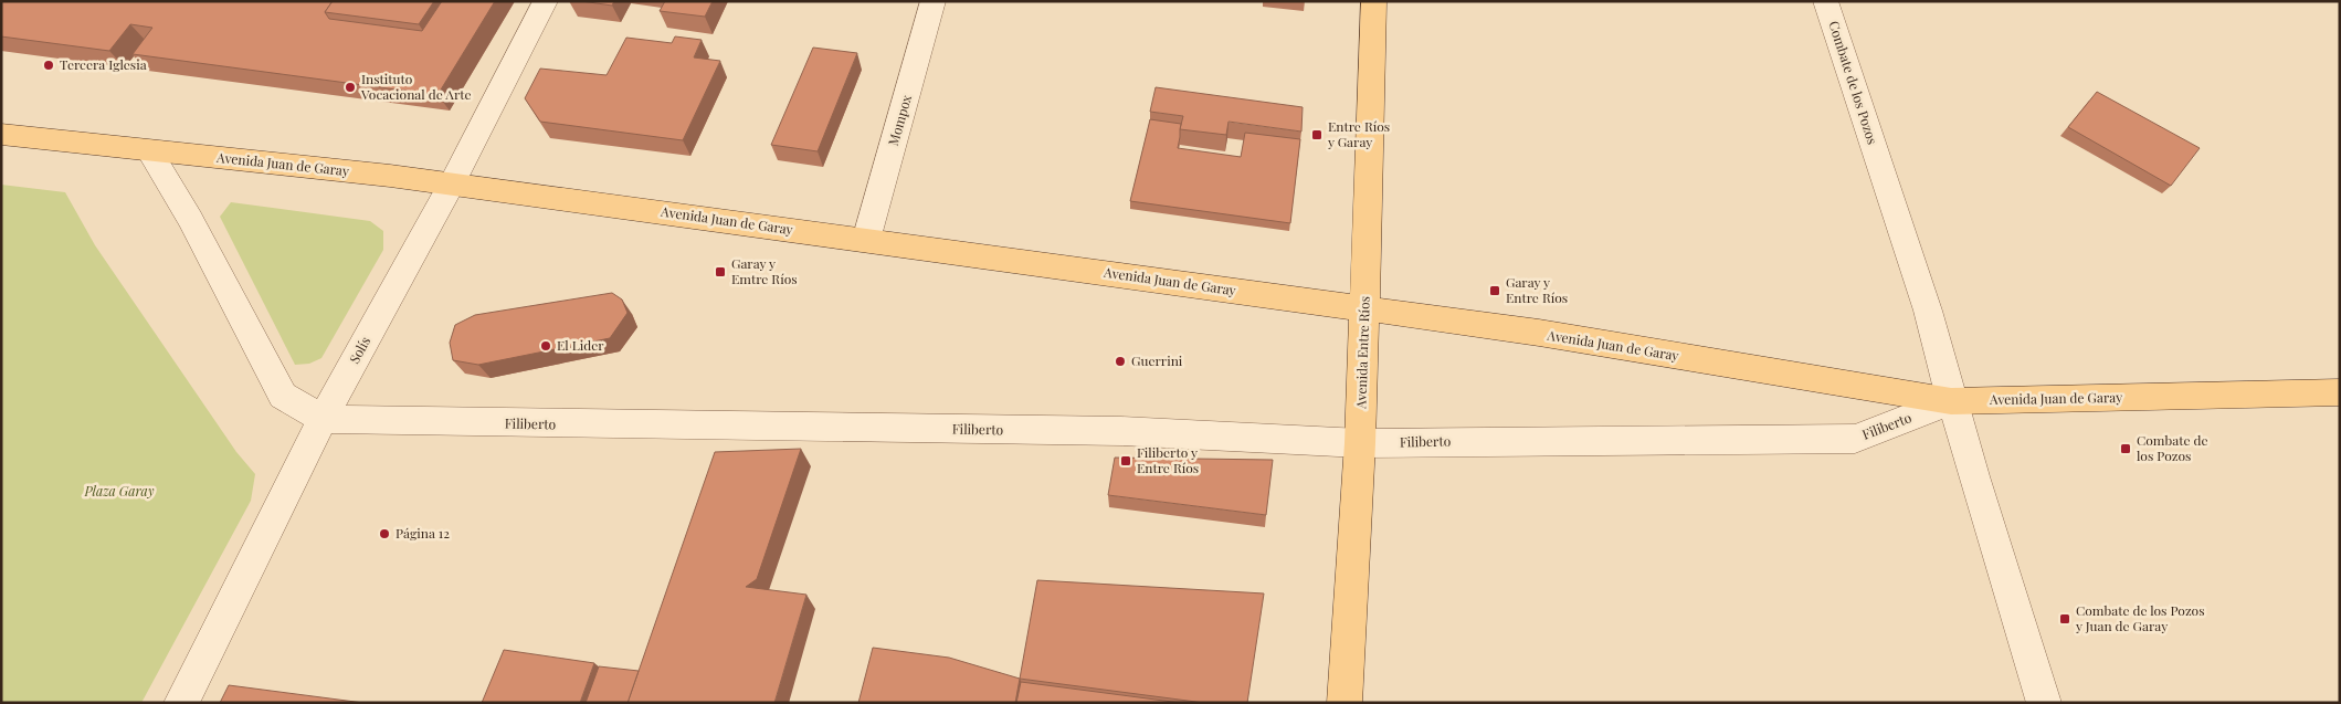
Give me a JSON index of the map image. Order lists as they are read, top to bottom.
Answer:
{
  "streets": {
    "main road": ["Avenida Juan de Garay", "Avenida Entre Ríos"],
    "street": [
      "Combate de los Pozos",
      "Mompox",
      "Solís",
      "Filiberto"
    ]
  },
  "crossings": [
    ["Combate de los Pozos", "Avenida Juan de Garay"],
    ["Combate de los Pozos", "Filiberto"],
    ["Mompox", "Avenida Juan de Garay"],
    ["Avenida Juan de Garay", "Solís"],
    ["Avenida Juan de Garay", "Avenida Entre Ríos"],
    ["Avenida Juan de Garay", "Filiberto"],
    ["Solís", "Filiberto"],
    ["Avenida Entre Ríos", "Filiberto"]
  ],
  "parks": ["Plaza Garay"],
  "places": {
    "other": [
      "Tercera Iglesia",
      "Instituto Vocacional de Arte",
      "El Lider",
      "Guerrini",
      "Página 12"
    ],
    "transit": [
      "Entre Ríos y Garay",
      "Garay y Emtre Ríos",
      "Garay y Entre Ríos",
      "Combate de los Pozos",
      "Filiberto y Entre Ríos",
      "Combate de los Pozos y Juan de Garay"
    ]
  }
}
